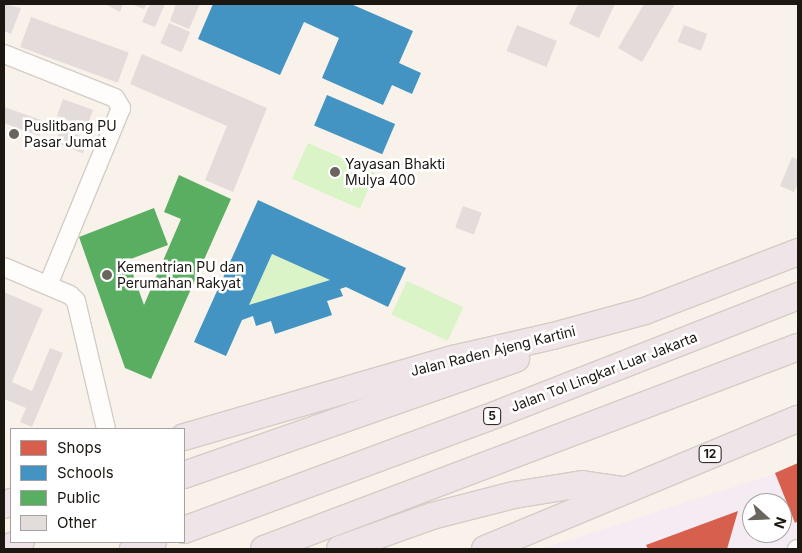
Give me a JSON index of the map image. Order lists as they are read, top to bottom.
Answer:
{
  "streets": {
    "highway": [
      "Jalan Raden Ajeng Kartini",
      "Jalan Tol Lingkar Luar Jakarta",
      "5",
      "12"
    ]
  },
  "places": ["Puslitbang PU Pasar Jumat", "Yayasan Bhakti Mulya 400", "Kementrian PU dan Perumahan Rakyat"],
  "legend": [
    "Shops",
    "Schools",
    "Public",
    "Other"
  ],
  "north": "right"
}
